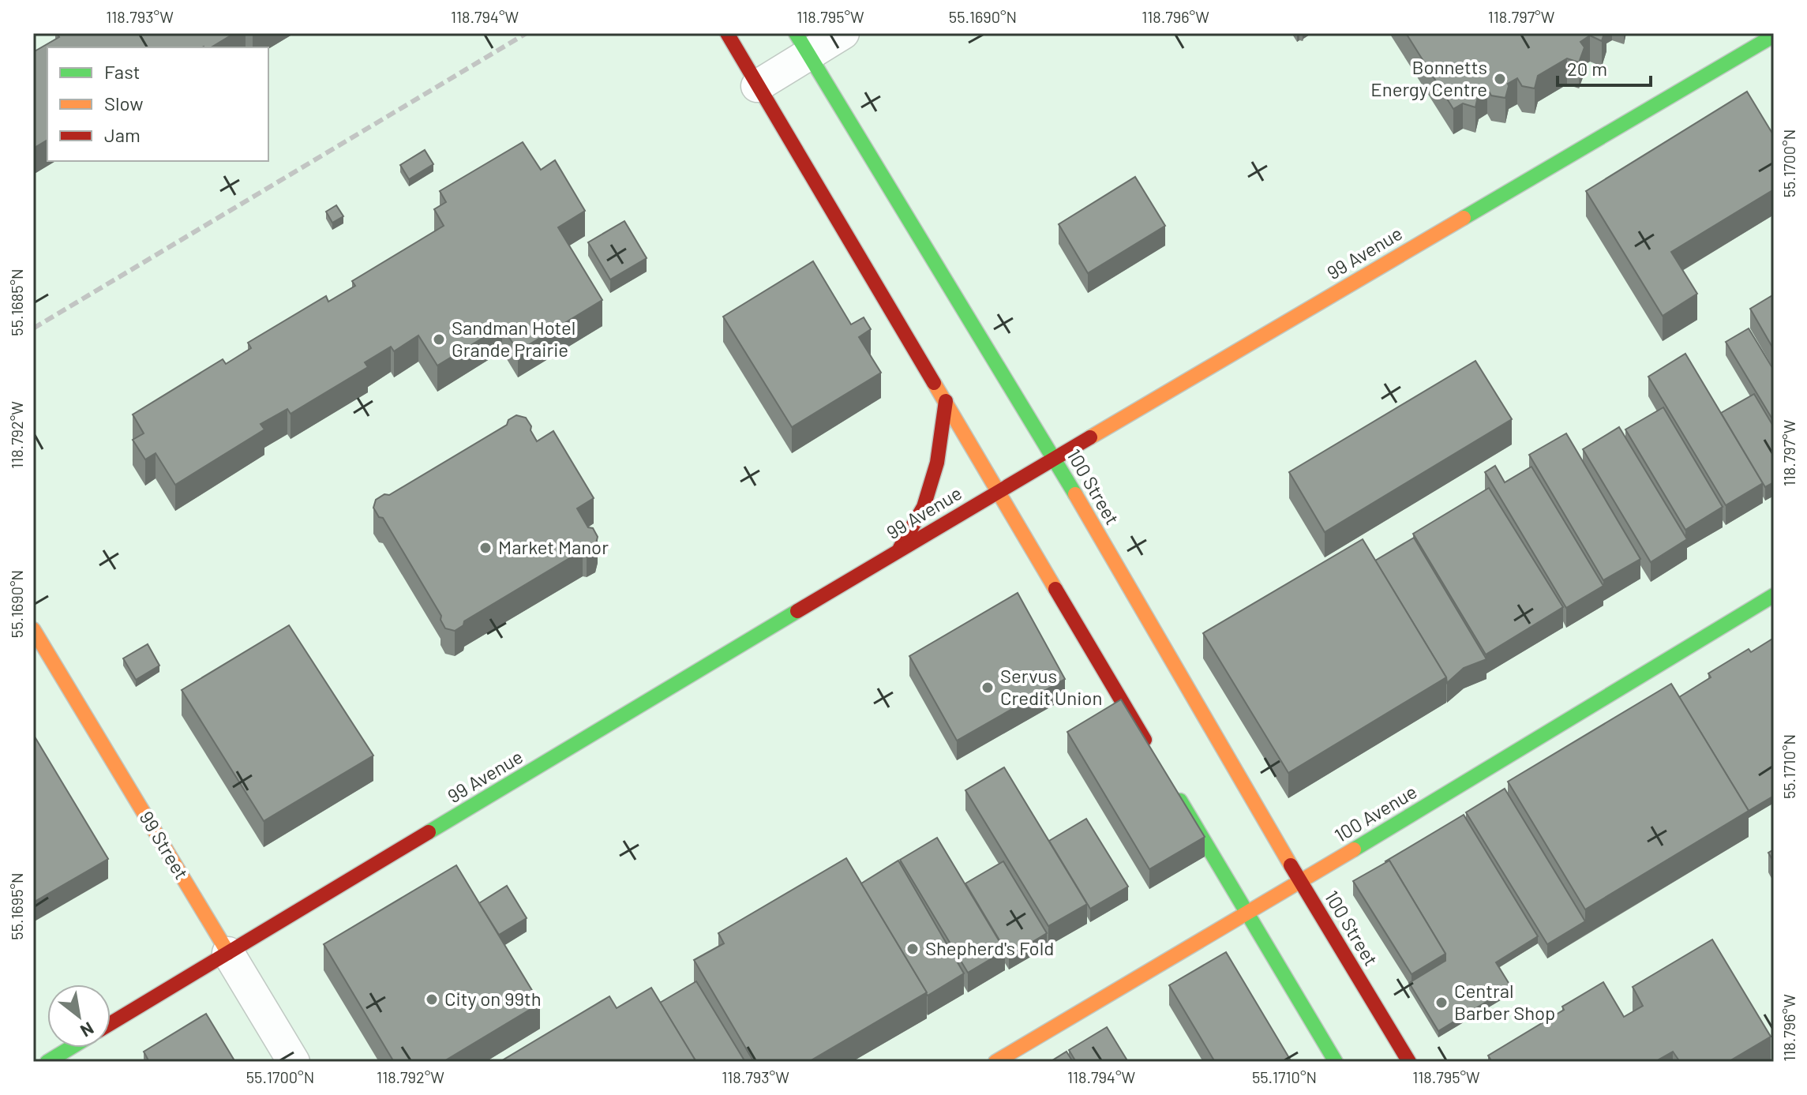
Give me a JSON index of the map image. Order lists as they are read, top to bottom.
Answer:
{
  "streets": {
    "main road": [
      "99 Avenue",
      "100 Street",
      "100 Avenue",
      "99 Street"
    ]
  },
  "crossings": [
    ["99 Avenue", "100 Street"],
    ["99 Avenue", "99 Street"],
    ["100 Street", "100 Avenue"]
  ],
  "places": [
    "Bonnetts Energy Centre",
    "Sandman Hotel Grande Prairie",
    "Market Manor",
    "Servus Credit Union",
    "Shepherd's Fold",
    "City on 99th",
    "Central Barber Shop"
  ],
  "legend": ["Fast", "Slow", "Jam"],
  "scale_bar": "20 m",
  "north": "bottom right",
  "coordinates": [
    "118.793°W",
    "118.794°W",
    "118.795°W",
    "55.1690°N",
    "118.796°W",
    "118.797°W",
    "55.1700°N",
    "55.1685°N",
    "118.792°W",
    "55.1710°N",
    "55.1695°N"
  ]
}
